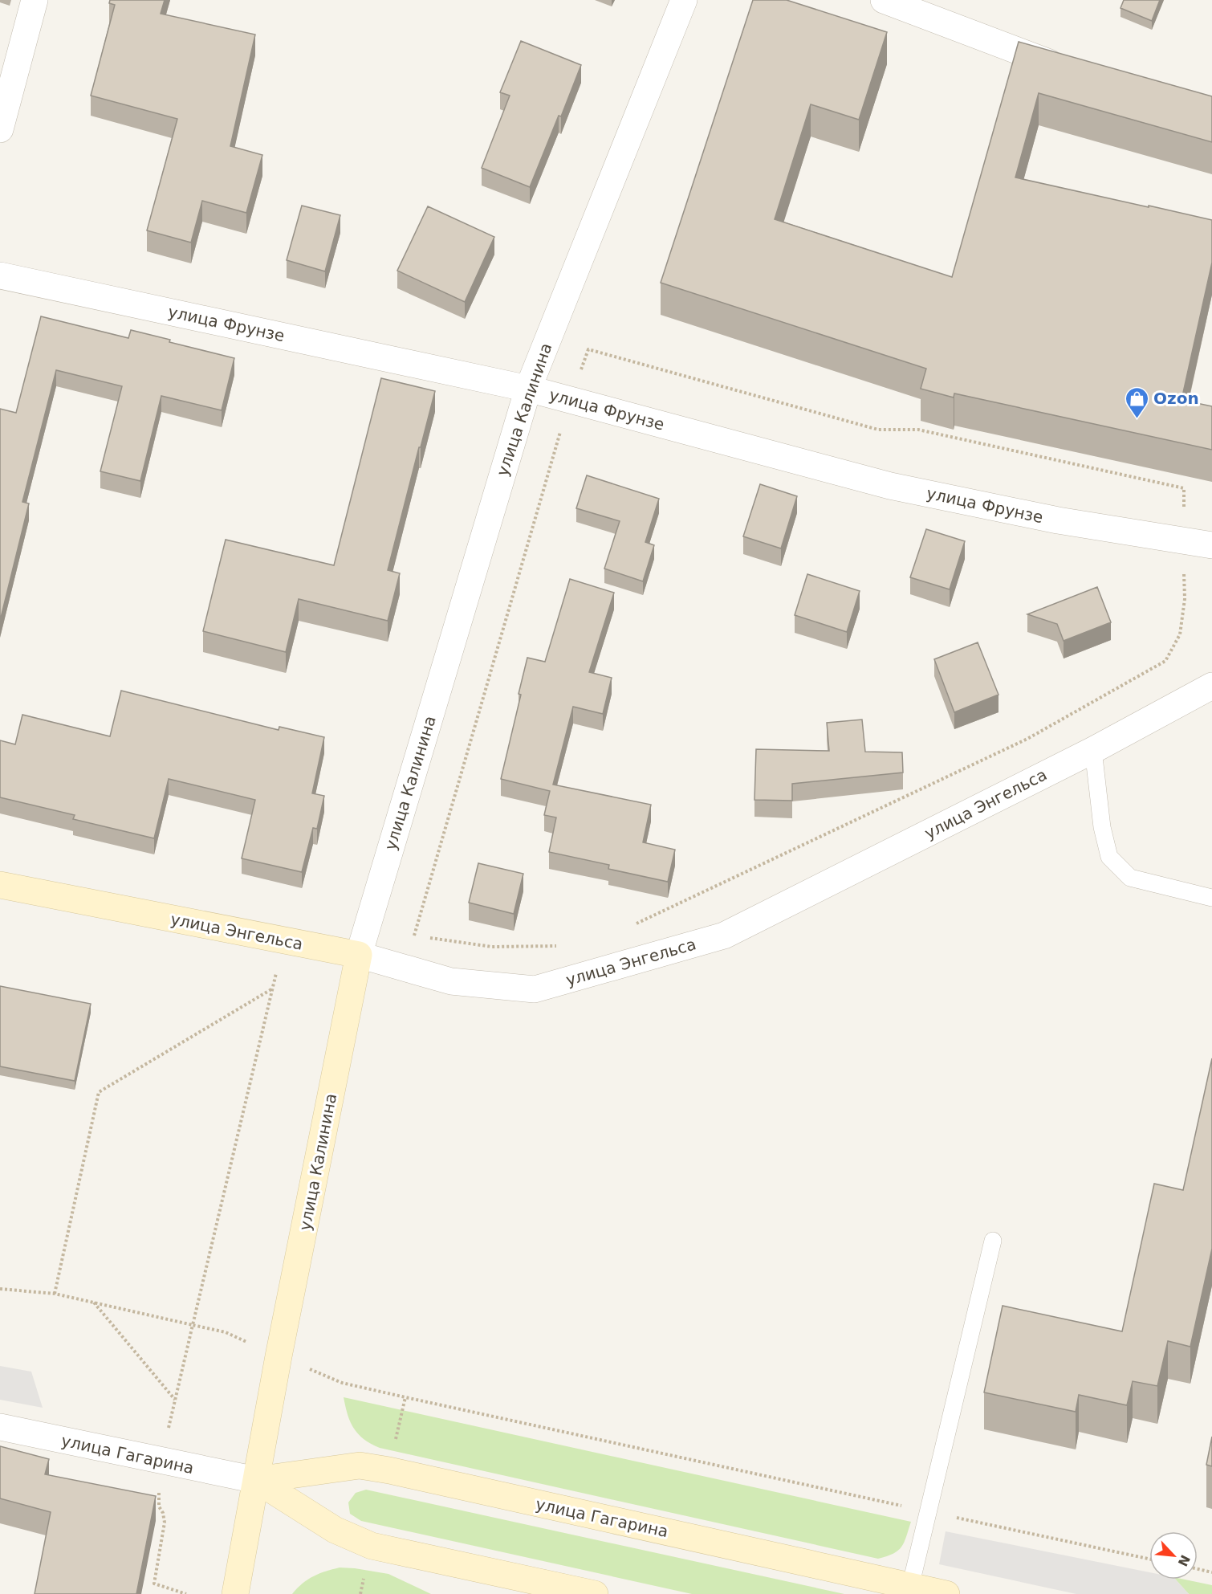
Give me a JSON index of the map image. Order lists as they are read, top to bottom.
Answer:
{
  "streets": {
    "main road": ["улица Калинина", "улица Энгельса", "улица Гагарина"],
    "street": ["улица Фрунзе"]
  },
  "crossings": [
    ["улица Фрунзе", "улица Калинина"],
    ["улица Калинина", "улица Энгельса"],
    ["улица Калинина", "улица Гагарина"]
  ],
  "places": {
    "shop": ["Ozon"]
  },
  "north": "bottom right"
}
